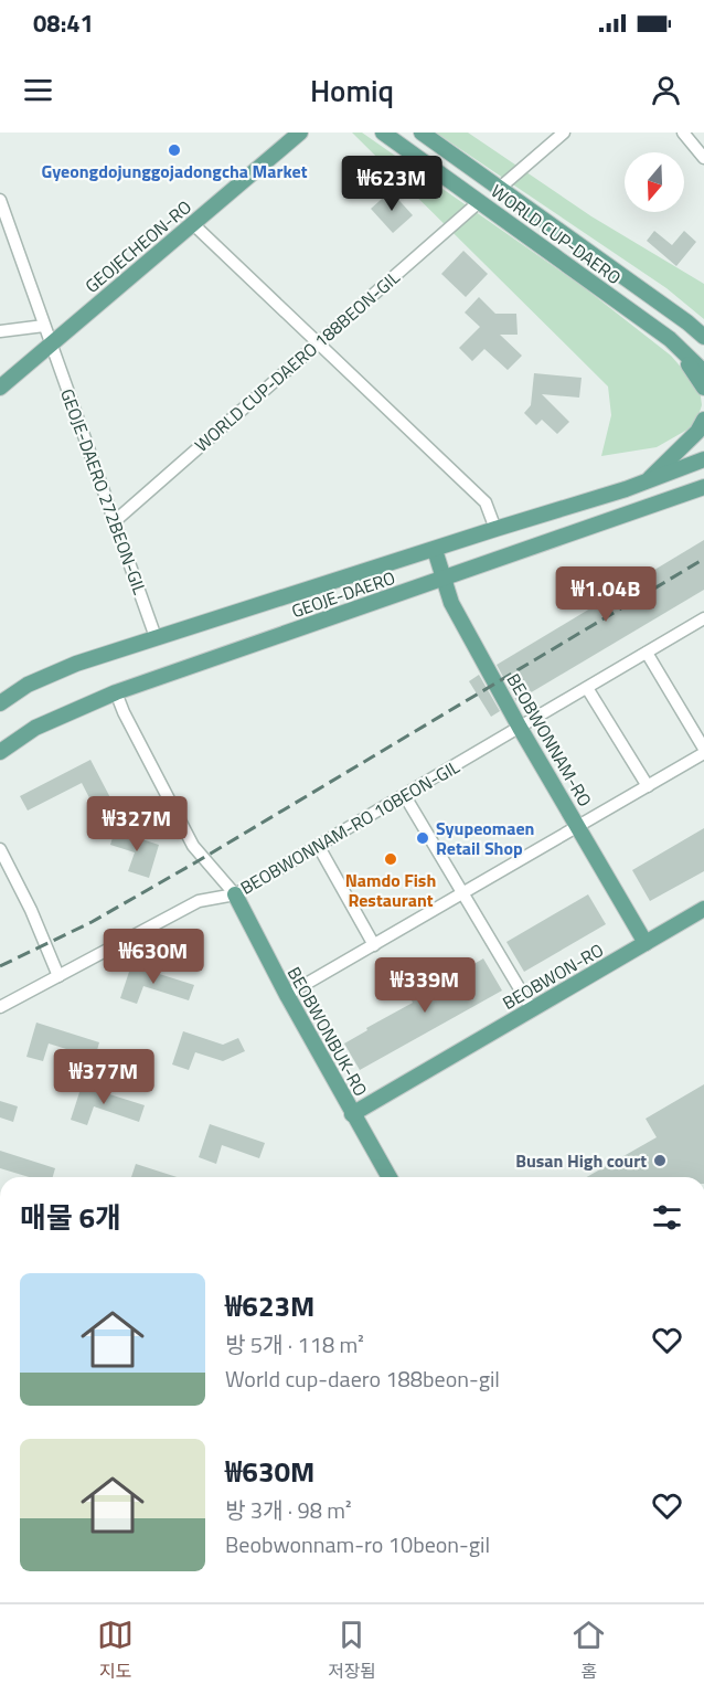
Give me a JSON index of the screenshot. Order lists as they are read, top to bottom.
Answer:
{
  "streets": {
    "main road": [
      "WORLD CUP-DAERO",
      "GEOJECHEON-RO",
      "GEOJE-DAERO",
      "BEOBWONNAM-RO",
      "BEOBWON-RO",
      "BEOBWONBUK-RO"
    ],
    "street": ["WORLD CUP-DAERO 188BEON-GIL", "GEOJE-DAERO 272BEON-GIL", "BEOBWONNAM-RO 10BEON-GIL"]
  },
  "crossings": [
    ["WORLD CUP-DAERO", "WORLD CUP-DAERO 188BEON-GIL"],
    ["GEOJECHEON-RO", "GEOJE-DAERO 272BEON-GIL"],
    ["WORLD CUP-DAERO 188BEON-GIL", "GEOJE-DAERO 272BEON-GIL"],
    ["GEOJE-DAERO 272BEON-GIL", "GEOJE-DAERO"],
    ["GEOJE-DAERO", "BEOBWONNAM-RO"],
    ["BEOBWONNAM-RO", "BEOBWONNAM-RO 10BEON-GIL"],
    ["BEOBWONNAM-RO", "BEOBWON-RO"],
    ["BEOBWONNAM-RO 10BEON-GIL", "BEOBWONBUK-RO"],
    ["BEOBWON-RO", "BEOBWONBUK-RO"]
  ],
  "places": [
    "Gyeongdojunggojadongcha Market",
    "Syupeomaen Retail Shop",
    "Namdo Fish Restaurant",
    "Busan High court"
  ],
  "north": "bottom",
  "page": {
    "status": "08:41",
    "header": "Homiq",
    "price": [
      "₩623M",
      "₩1.04B",
      "₩327M",
      "₩630M",
      "₩339M",
      "₩377M"
    ],
    "heading": "매물 6개",
    "list": [
      {
        "name": "₩623M",
        "note": "방 5개 · 118 m² · World cup-daero 188beon-gil"
      },
      {
        "name": "₩630M",
        "note": "방 3개 · 98 m² · Beobwonnam-ro 10beon-gil"
      }
    ],
    "tabs": ["지도", "저장됨", "홈"]
  }
}
